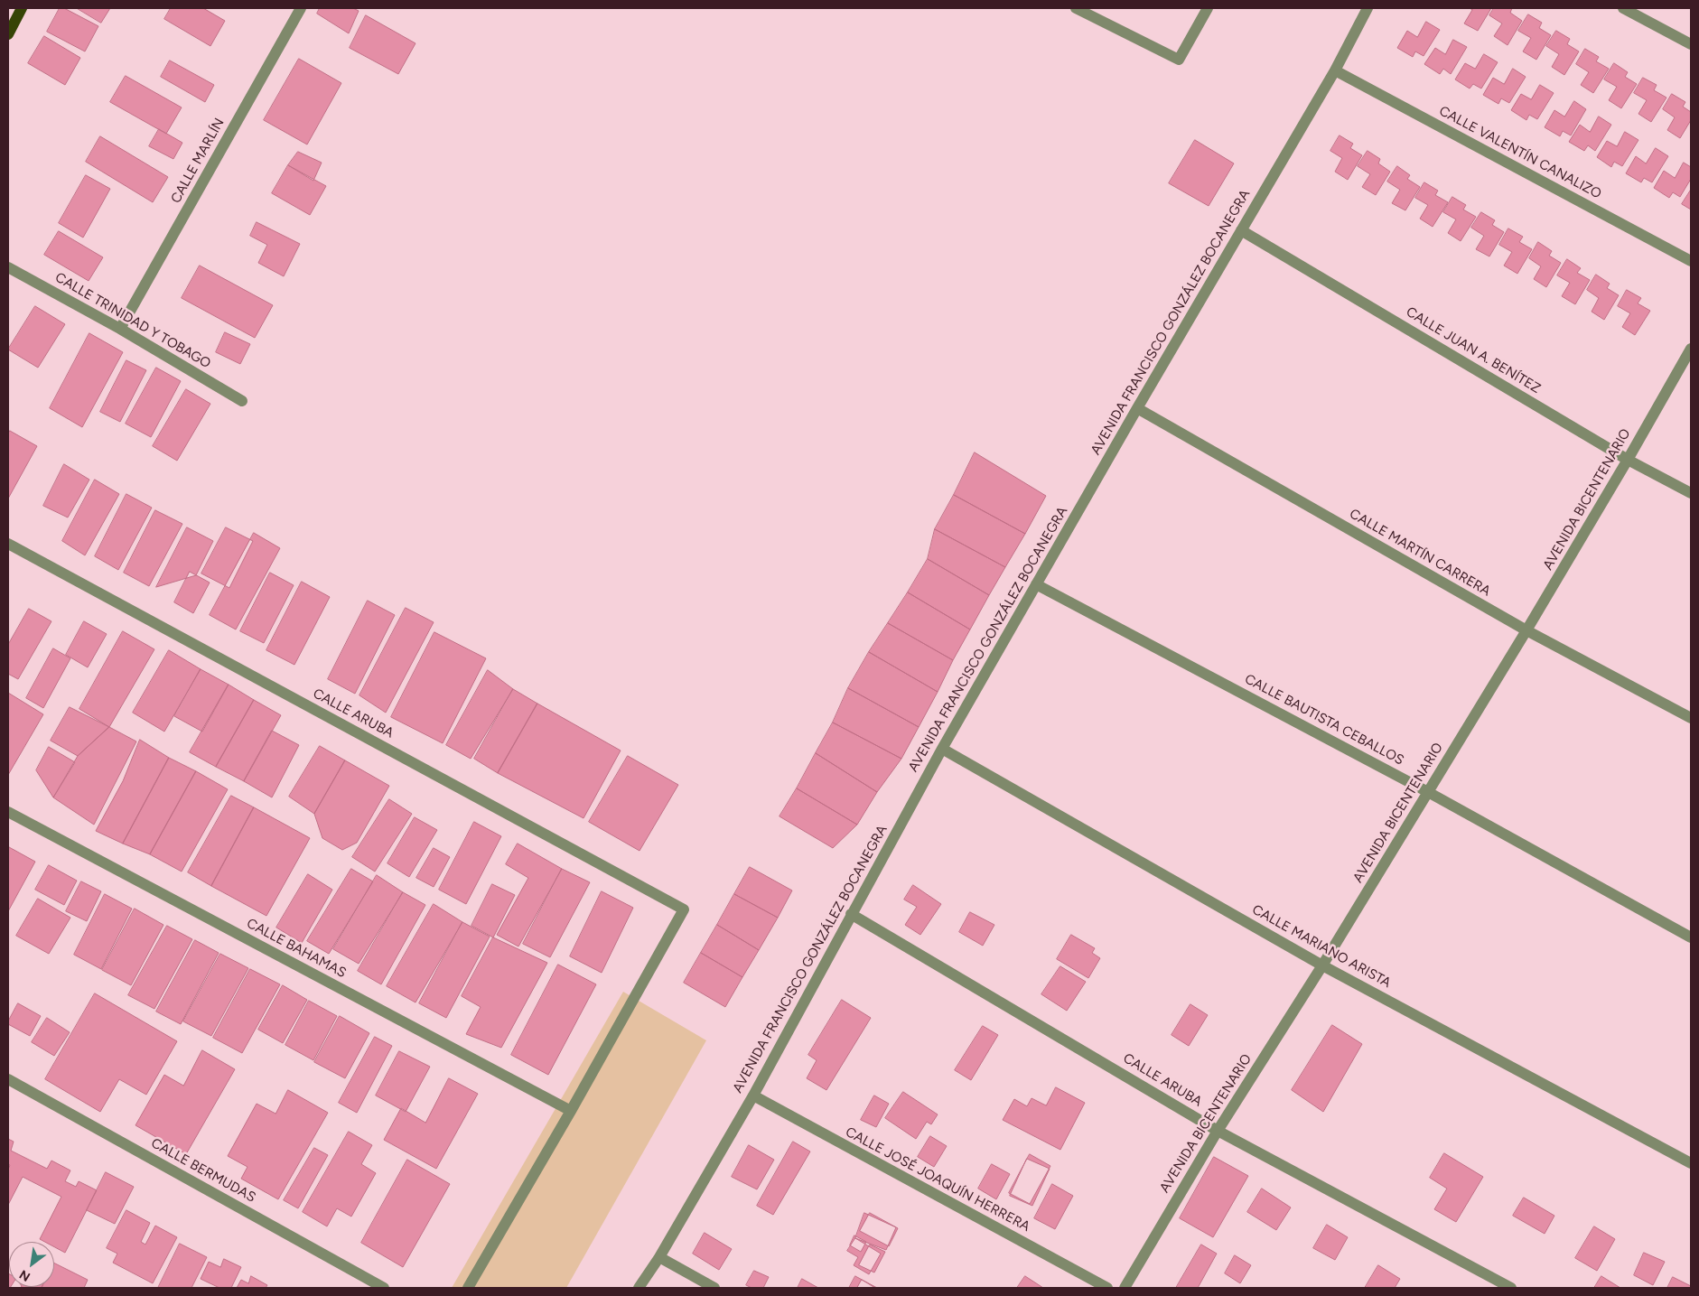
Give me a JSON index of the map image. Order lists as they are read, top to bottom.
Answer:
{
  "streets": {
    "street": [
      "CALLE VALENTÍN CANALIZO",
      "CALLE MARLÍN",
      "CALLE TRINIDAD Y TOBAGO",
      "AVENIDA FRANCISCO GONZÁLEZ BOCANEGRA",
      "CALLE JUAN A. BENÍTEZ",
      "AVENIDA BICENTENARIO",
      "CALLE MARTÍN CARRERA",
      "CALLE ARUBA",
      "CALLE BAUTISTA CEBALLOS",
      "CALLE MARIANO ARISTA",
      "CALLE BAHAMAS",
      "CALLE BERMUDAS",
      "CALLE JOSÉ JOAQUÍN HERRERA"
    ]
  },
  "crossings": [
    ["CALLE VALENTÍN CANALIZO", "AVENIDA FRANCISCO GONZÁLEZ BOCANEGRA"],
    ["CALLE MARLÍN", "CALLE TRINIDAD Y TOBAGO"],
    ["AVENIDA FRANCISCO GONZÁLEZ BOCANEGRA", "CALLE JUAN A. BENÍTEZ"],
    ["AVENIDA FRANCISCO GONZÁLEZ BOCANEGRA", "CALLE MARTÍN CARRERA"],
    ["AVENIDA FRANCISCO GONZÁLEZ BOCANEGRA", "CALLE ARUBA"],
    ["AVENIDA FRANCISCO GONZÁLEZ BOCANEGRA", "CALLE BAUTISTA CEBALLOS"],
    ["AVENIDA FRANCISCO GONZÁLEZ BOCANEGRA", "CALLE MARIANO ARISTA"],
    ["AVENIDA FRANCISCO GONZÁLEZ BOCANEGRA", "CALLE JOSÉ JOAQUÍN HERRERA"],
    ["CALLE JUAN A. BENÍTEZ", "AVENIDA BICENTENARIO"],
    ["AVENIDA BICENTENARIO", "CALLE MARTÍN CARRERA"],
    ["AVENIDA BICENTENARIO", "CALLE ARUBA"],
    ["AVENIDA BICENTENARIO", "CALLE BAUTISTA CEBALLOS"],
    ["AVENIDA BICENTENARIO", "CALLE MARIANO ARISTA"],
    ["CALLE ARUBA", "CALLE BAHAMAS"]
  ],
  "north": "bottom left"
}
